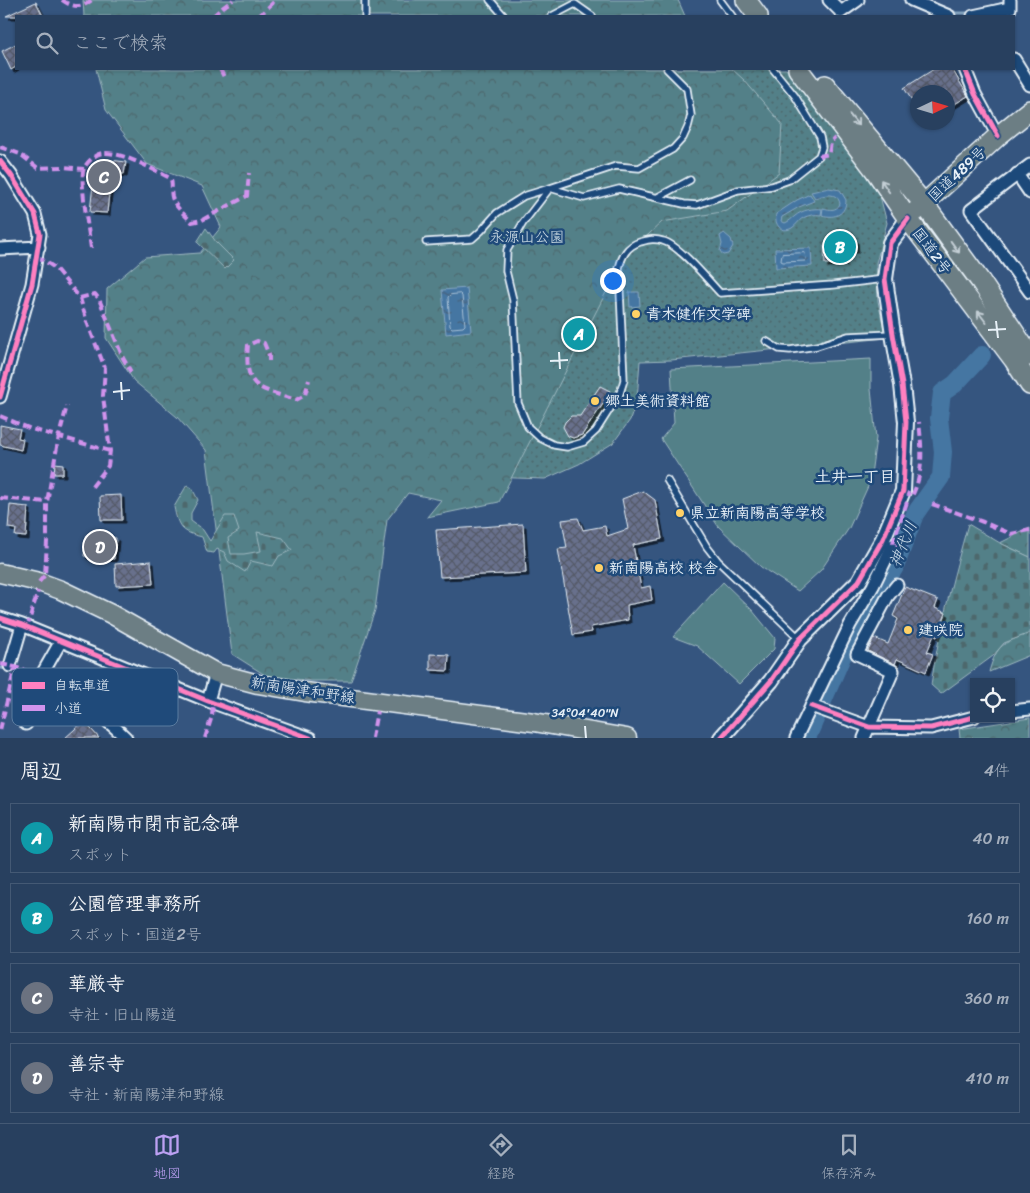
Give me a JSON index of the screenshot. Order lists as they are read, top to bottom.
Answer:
{
  "streets": {
    "highway": ["国道489号", "国道2号"],
    "main road": ["新南陽津和野線"]
  },
  "crossings": [
    ["国道489号", "国道2号"]
  ],
  "districts": ["土井一丁目"],
  "water": ["神代川"],
  "parks": ["永源山公園"],
  "places": [
    "青木健作文学碑",
    "郷土美術資料館",
    "県立新南陽高等学校",
    "新南陽高校 校舎",
    "建咲院"
  ],
  "legend": ["自転車道", "小道"],
  "north": "right",
  "page": {
    "search": "ここで検索",
    "pins": [
      "C",
      "B",
      "A",
      "D"
    ],
    "heading": ["周辺", "4件"],
    "list": [
      {
        "mark": "A",
        "name": "新南陽市閉市記念碑",
        "note": "スポット",
        "value": "40 m"
      },
      {
        "mark": "B",
        "name": "公園管理事務所",
        "note": "スポット · 国道2号",
        "value": "160 m"
      },
      {
        "mark": "C",
        "name": "華厳寺",
        "note": "寺社 · 旧山陽道",
        "value": "360 m"
      },
      {
        "mark": "D",
        "name": "善宗寺",
        "note": "寺社 · 新南陽津和野線",
        "value": "410 m"
      }
    ],
    "nav": ["地図", "経路", "保存済み"]
  },
  "coordinates": ["34°04'40\"N"]
}
